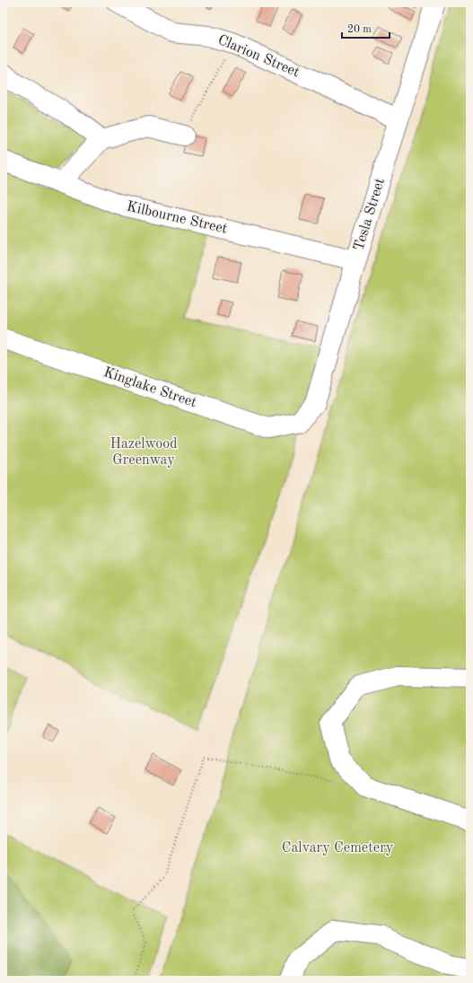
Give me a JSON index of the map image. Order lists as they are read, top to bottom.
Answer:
{
  "streets": {
    "street": [
      "Clarion Street",
      "Tesla Street",
      "Kilbourne Street",
      "Kinglake Street"
    ]
  },
  "crossings": [
    ["Clarion Street", "Tesla Street"],
    ["Tesla Street", "Kilbourne Street"],
    ["Tesla Street", "Kinglake Street"]
  ],
  "parks": ["Hazelwood Greenway", "Calvary Cemetery"],
  "scale_bar": "20 m"
}
